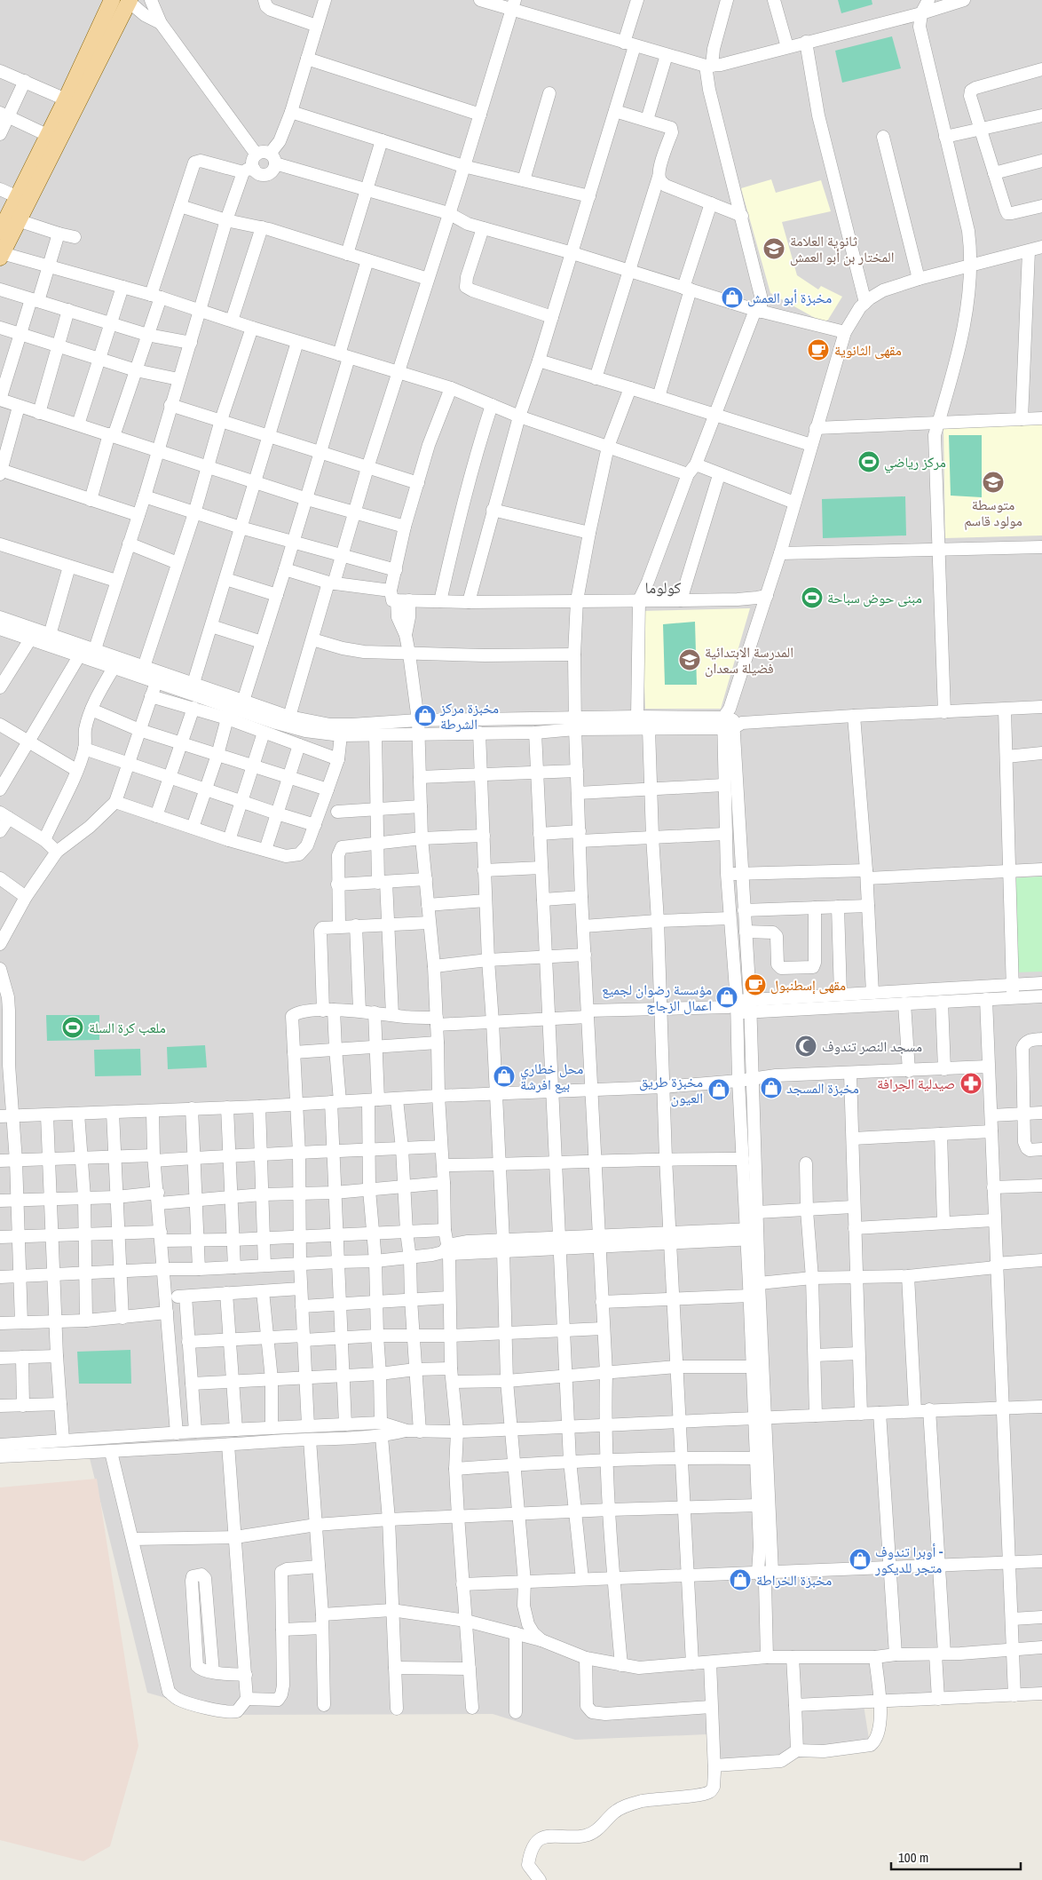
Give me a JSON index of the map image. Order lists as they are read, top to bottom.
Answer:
{
  "districts": ["كولوما"],
  "places": {
    "school or university": ["ثانوية العلامة المختار بن أبو العمش", "متوسطة مولود قاسم", "المدرسة الابتدائية فضيلة سعدان"],
    "shop": [
      "مخبزة أبو العمش",
      "مخبزة مركز الشرطة",
      "مؤسسة رضوان لجميع اعمال الزجاج",
      "محل خطاري بيع افرشة",
      "مخبزة المسجد",
      "مخبزة طريق العيون",
      "أوبرا تندوف - متجر للديكور",
      "مخبزة الخراطة"
    ],
    "cafe": ["مقهى الثانوية", "مقهى إسطنبول"],
    "sports": ["مركز رياضي", "مبنى حوض سباحة", "ملعب كرة السلة"],
    "mosque": ["مسجد النصر تندوف"],
    "pharmacy": ["صيدلية الجرافة"]
  },
  "scale_bar": "100 m"
}
